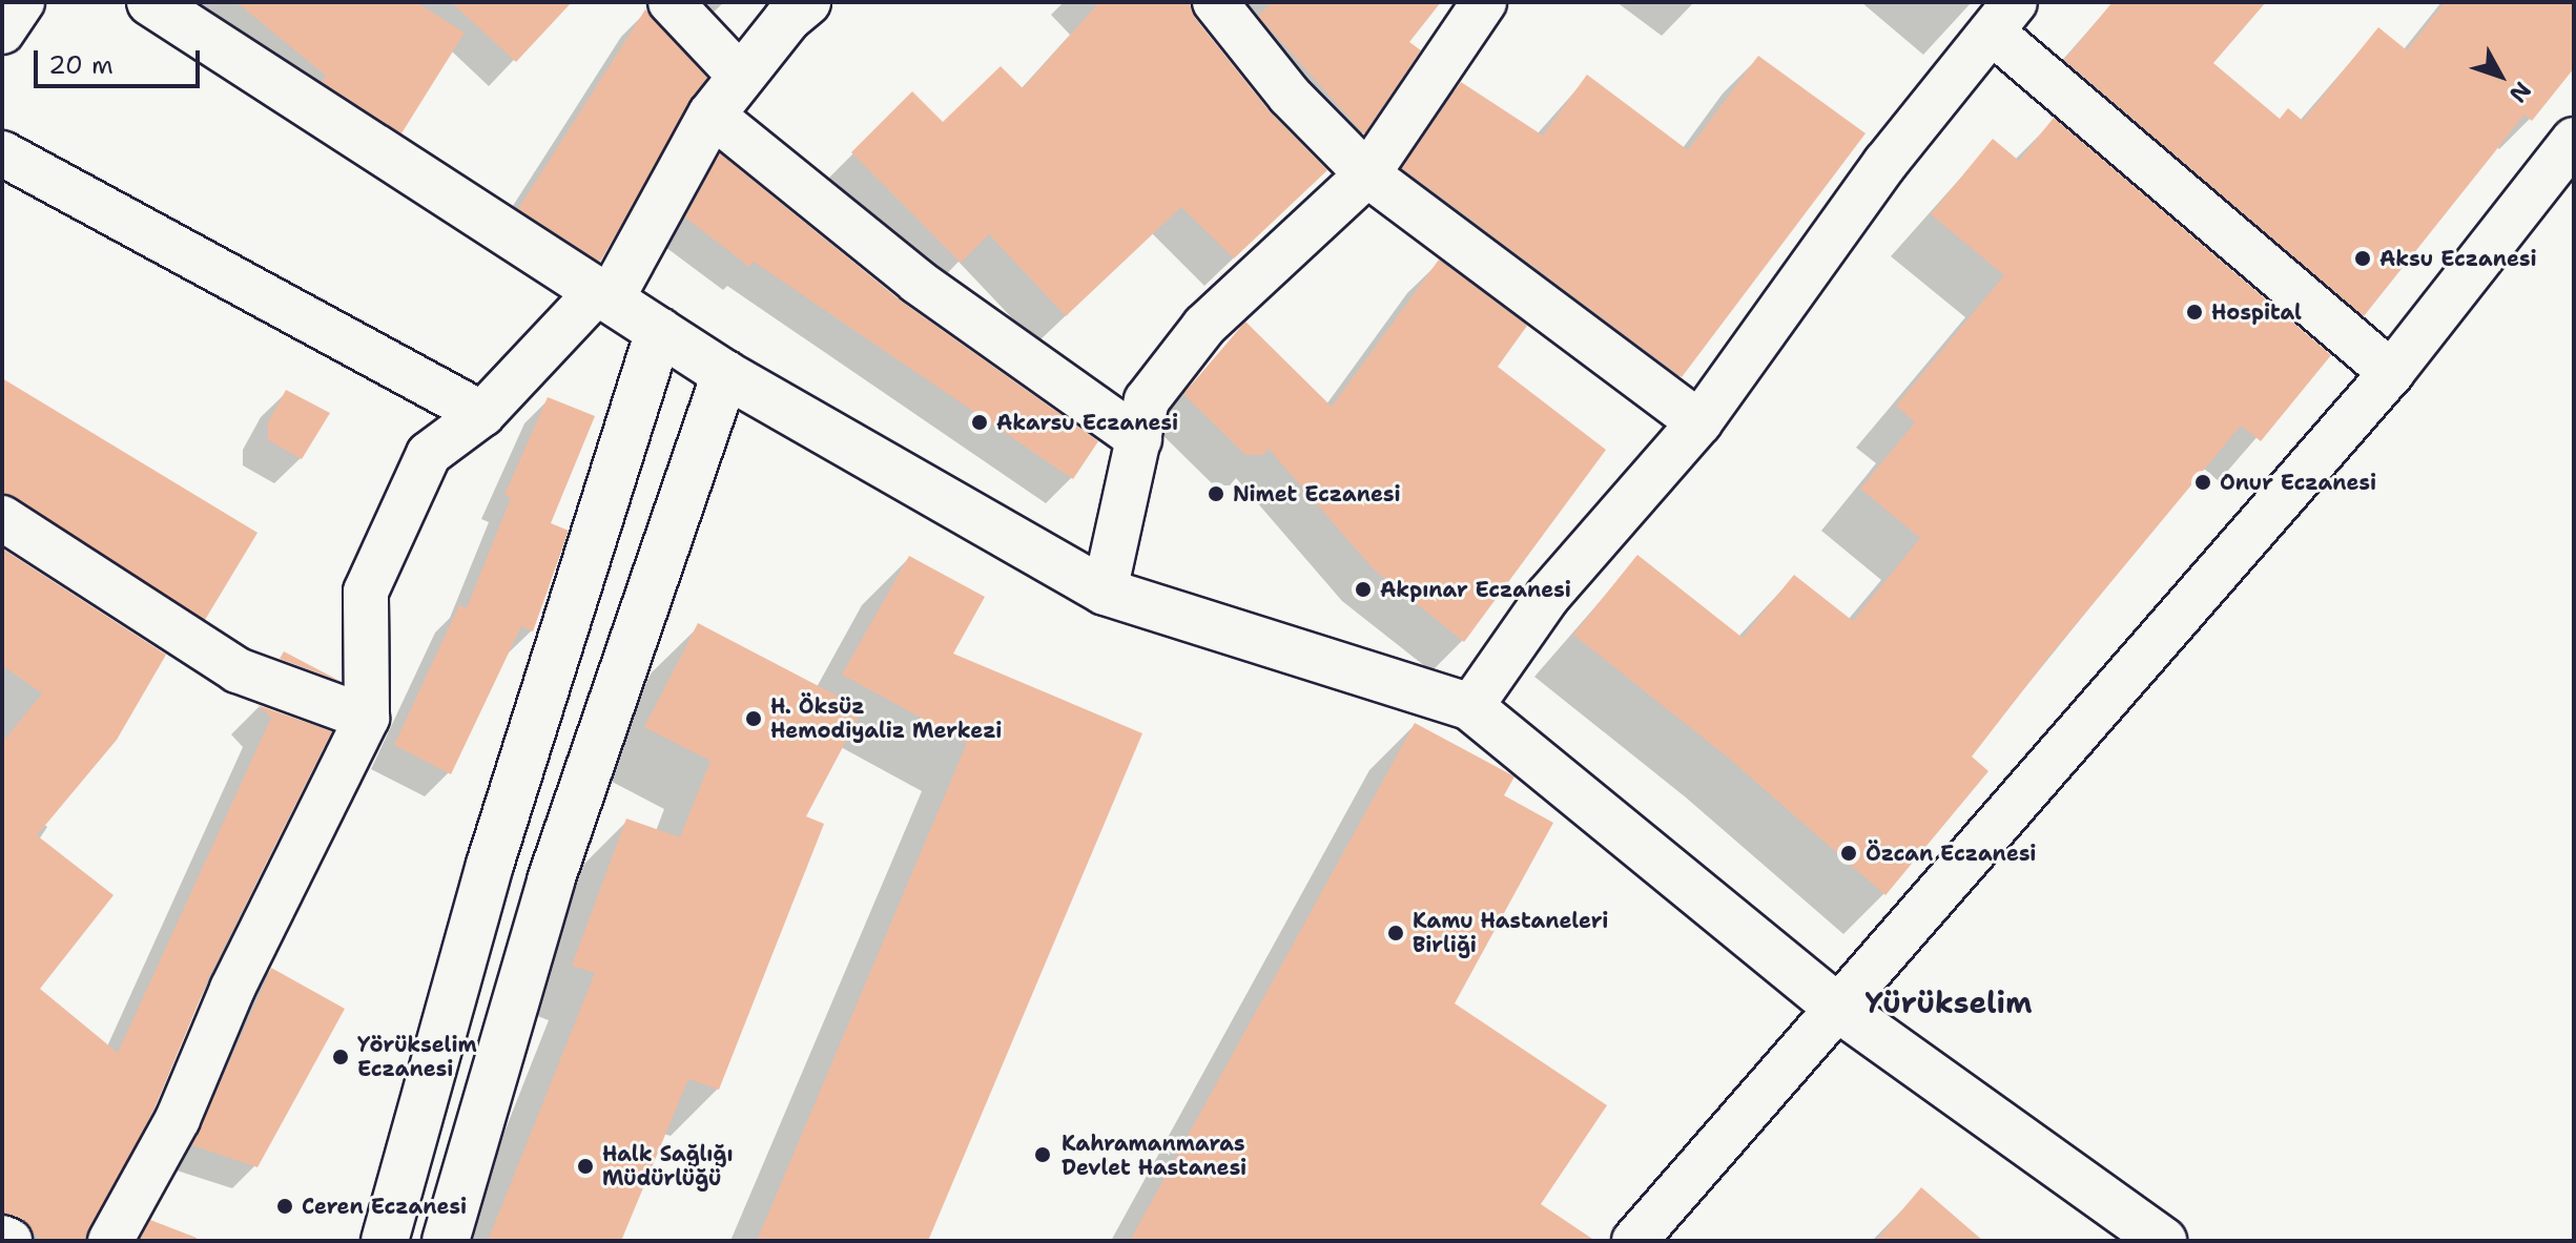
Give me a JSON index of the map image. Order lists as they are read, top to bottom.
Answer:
{
  "districts": ["Yürükselim"],
  "places": [
    "Aksu Eczanesi",
    "Hospital",
    "Akarsu Eczanesi",
    "Onur Eczanesi",
    "Nimet Eczanesi",
    "Akpınar Eczanesi",
    "H. Öksüz Hemodiyaliz Merkezi",
    "Özcan Eczanesi",
    "Kamu Hastaneleri Birliği",
    "Yörükselim Eczanesi",
    "Kahramanmaras Devlet Hastanesi",
    "Halk Sağlığı Müdürlüğü",
    "Ceren Eczanesi"
  ],
  "scale_bar": "20 m",
  "north": "bottom right"
}
